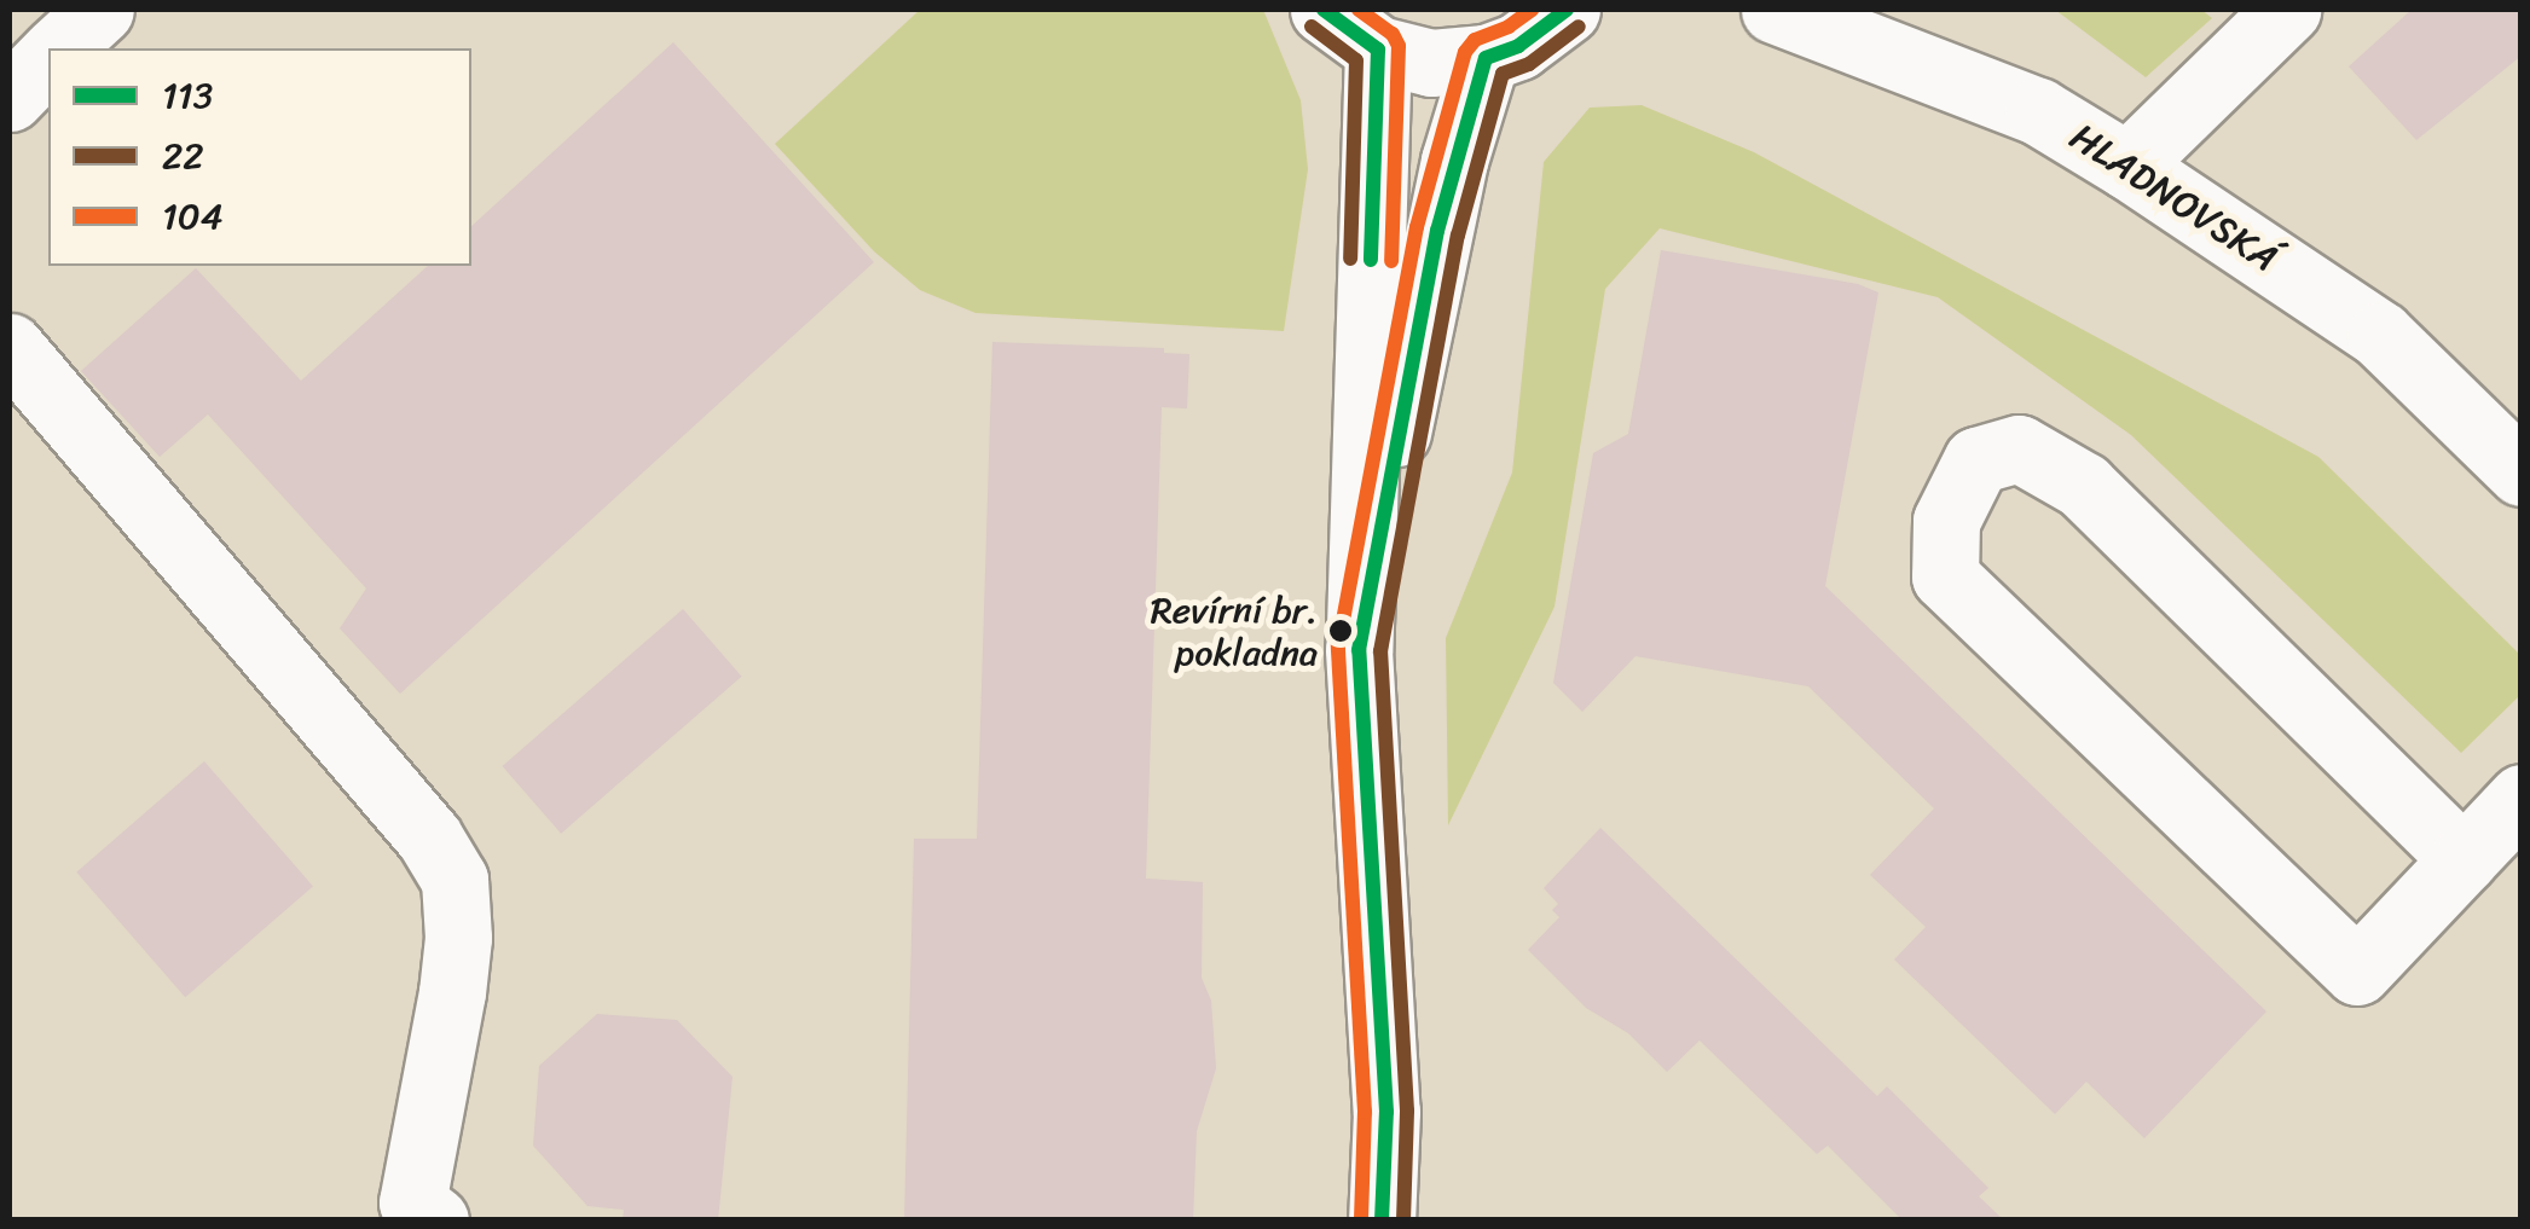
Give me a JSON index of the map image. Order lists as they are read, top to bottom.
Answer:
{
  "streets": {
    "street": ["HLADNOVSKÁ"]
  },
  "places": ["Revírní br. pokladna"],
  "lines": ["transit line 113", "transit line 104", "transit line 22"],
  "legend": ["113", "22", "104"]
}
